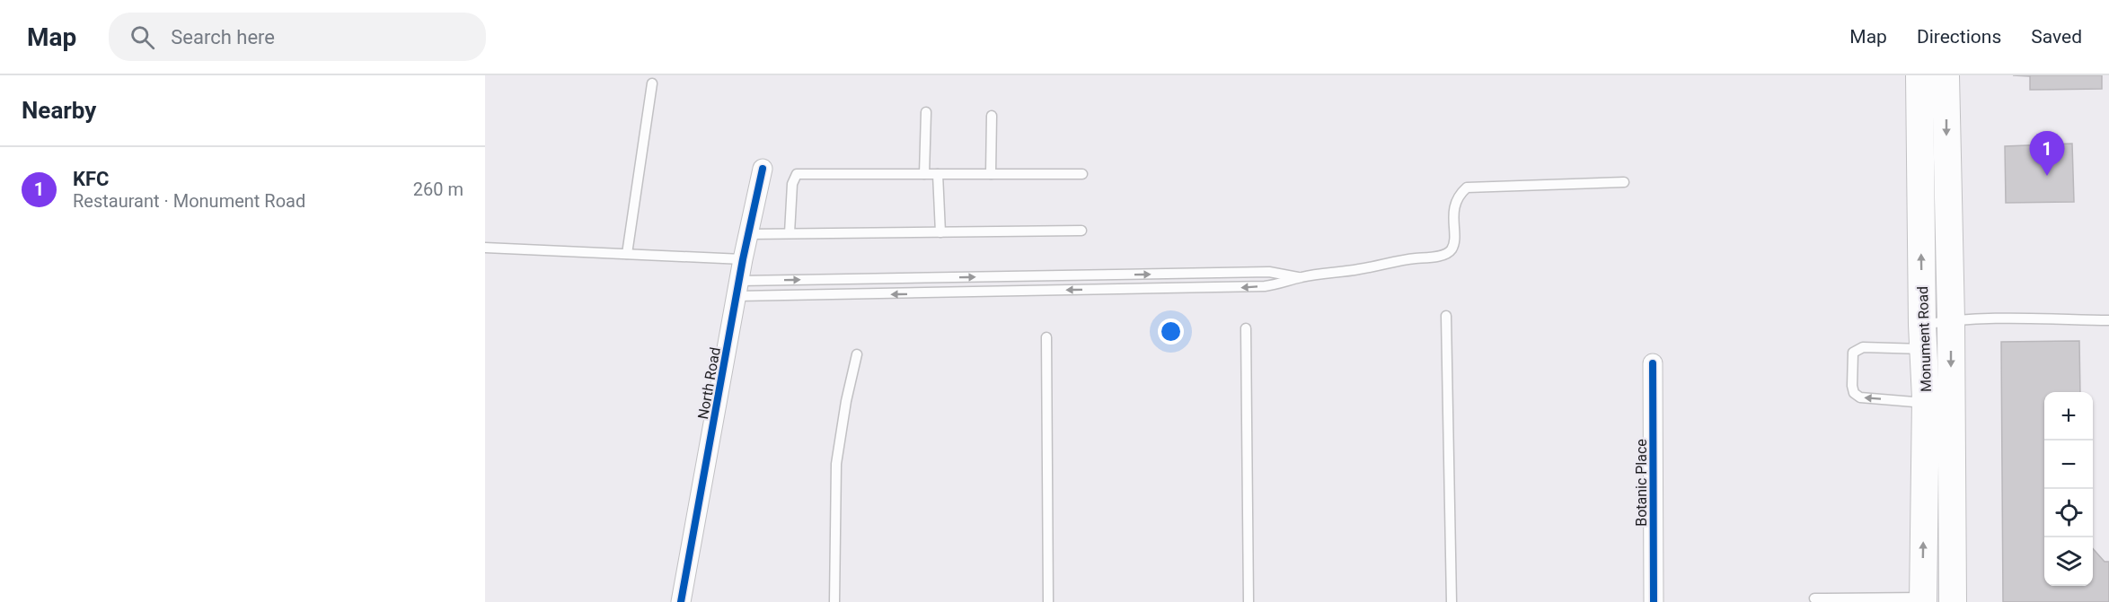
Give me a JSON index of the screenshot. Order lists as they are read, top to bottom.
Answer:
{
  "streets": {
    "main road": ["Monument Road"],
    "street": ["North Road", "Botanic Place"]
  },
  "page": {
    "header": "Map",
    "search": "Search here",
    "nav": ["Map", "Directions", "Saved"],
    "heading": "Nearby",
    "pins": "1",
    "list": [
      {
        "mark": "1",
        "name": "KFC",
        "note": "Restaurant · Monument Road",
        "value": "260 m"
      }
    ],
    "map_buttons": ["+", "−"]
  }
}
